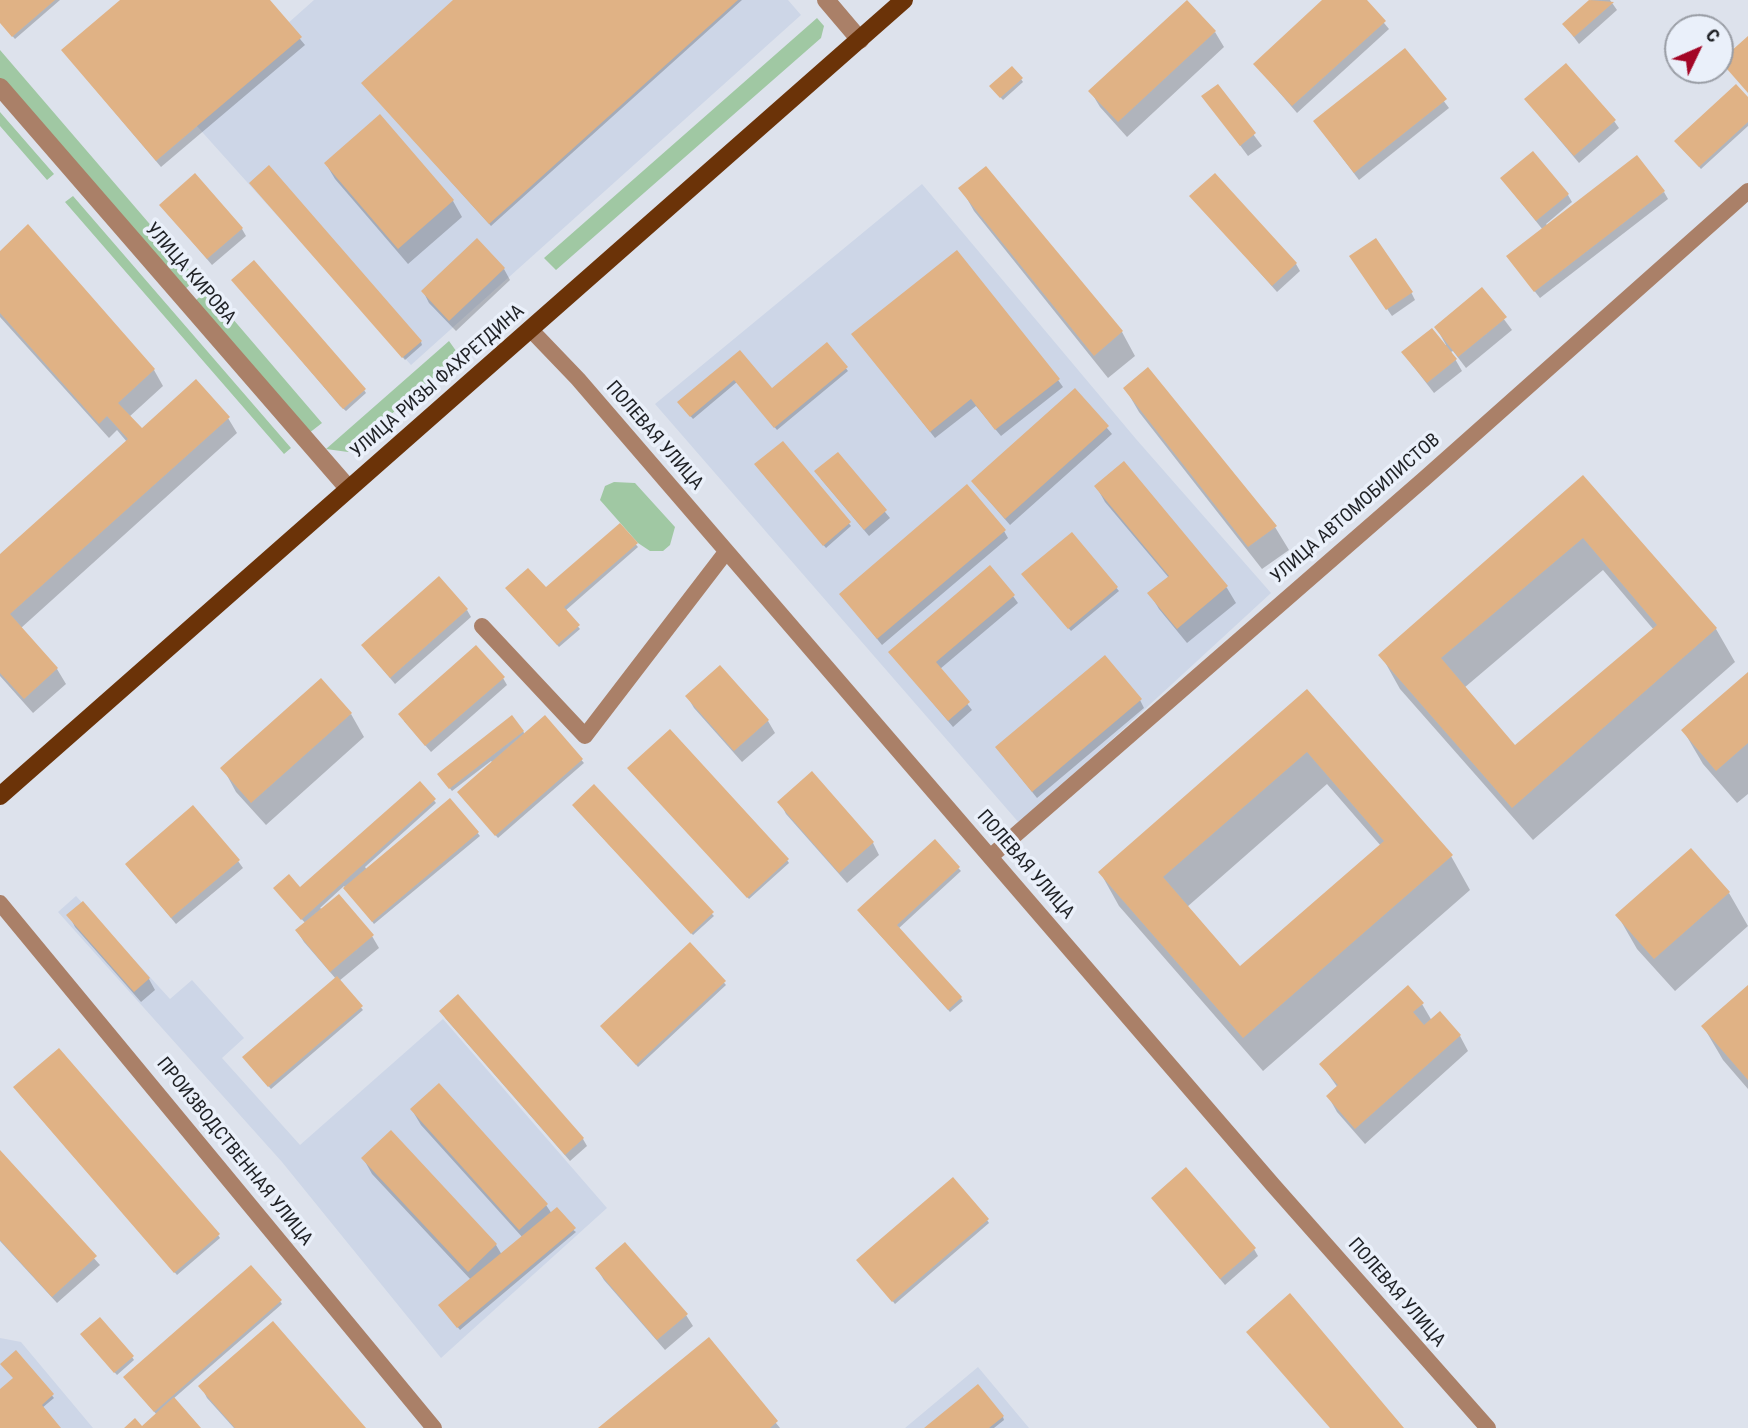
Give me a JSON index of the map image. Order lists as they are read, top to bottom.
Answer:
{
  "streets": {
    "main road": ["УЛИЦА РИЗЫ ФАХРЕТДИНА"],
    "street": [
      "УЛИЦА КИРОВА",
      "ПОЛЕВАЯ УЛИЦА",
      "УЛИЦА АВТОМОБИЛИСТОВ",
      "ПРОИЗВОДСТВЕННАЯ УЛИЦА"
    ]
  },
  "crossings": [
    ["УЛИЦА КИРОВА", "УЛИЦА РИЗЫ ФАХРЕТДИНА"],
    ["УЛИЦА РИЗЫ ФАХРЕТДИНА", "ПОЛЕВАЯ УЛИЦА"],
    ["ПОЛЕВАЯ УЛИЦА", "УЛИЦА АВТОМОБИЛИСТОВ"]
  ],
  "north": "top right"
}
